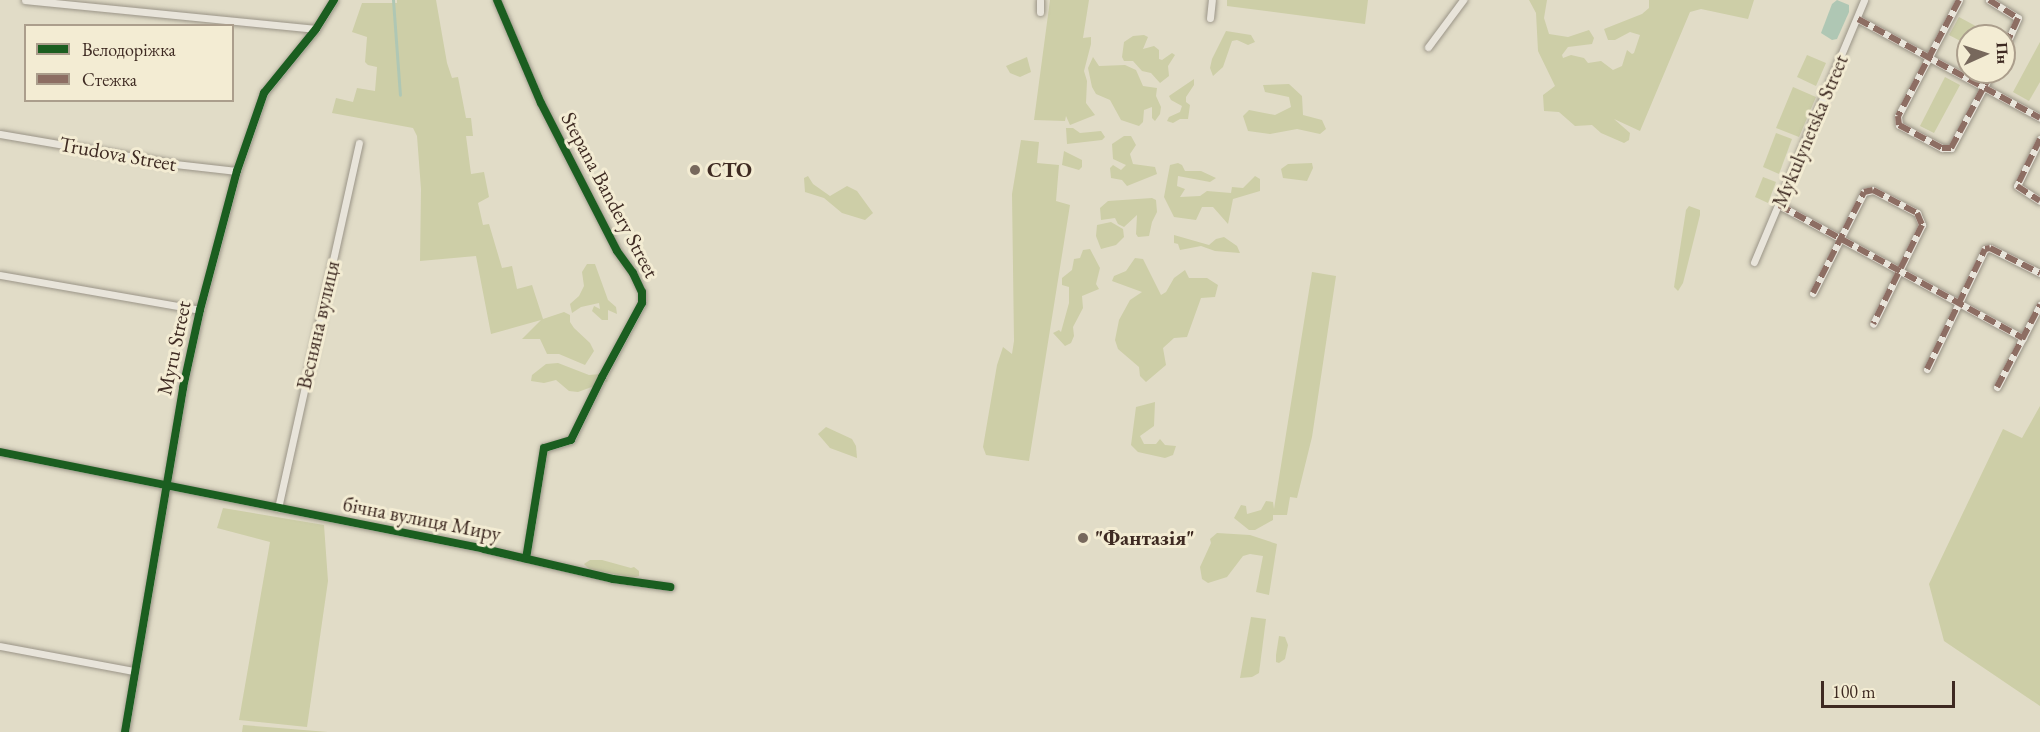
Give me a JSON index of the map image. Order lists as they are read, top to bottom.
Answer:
{
  "streets": {
    "street": [
      "Mykulynetska Street",
      "Trudova Street",
      "Stepana Bandery Street",
      "Весняна вулиця",
      "Myru Street",
      "бічна вулиця Миру"
    ]
  },
  "crossings": [
    ["Trudova Street", "Myru Street"],
    ["Stepana Bandery Street", "бічна вулиця Миру"],
    ["Весняна вулиця", "бічна вулиця Миру"],
    ["Myru Street", "бічна вулиця Миру"]
  ],
  "places": ["СТО", "\"Фантазія\""],
  "legend": ["Велодоріжка", "Стежка"],
  "scale_bar": "100 m",
  "north": "right"
}
